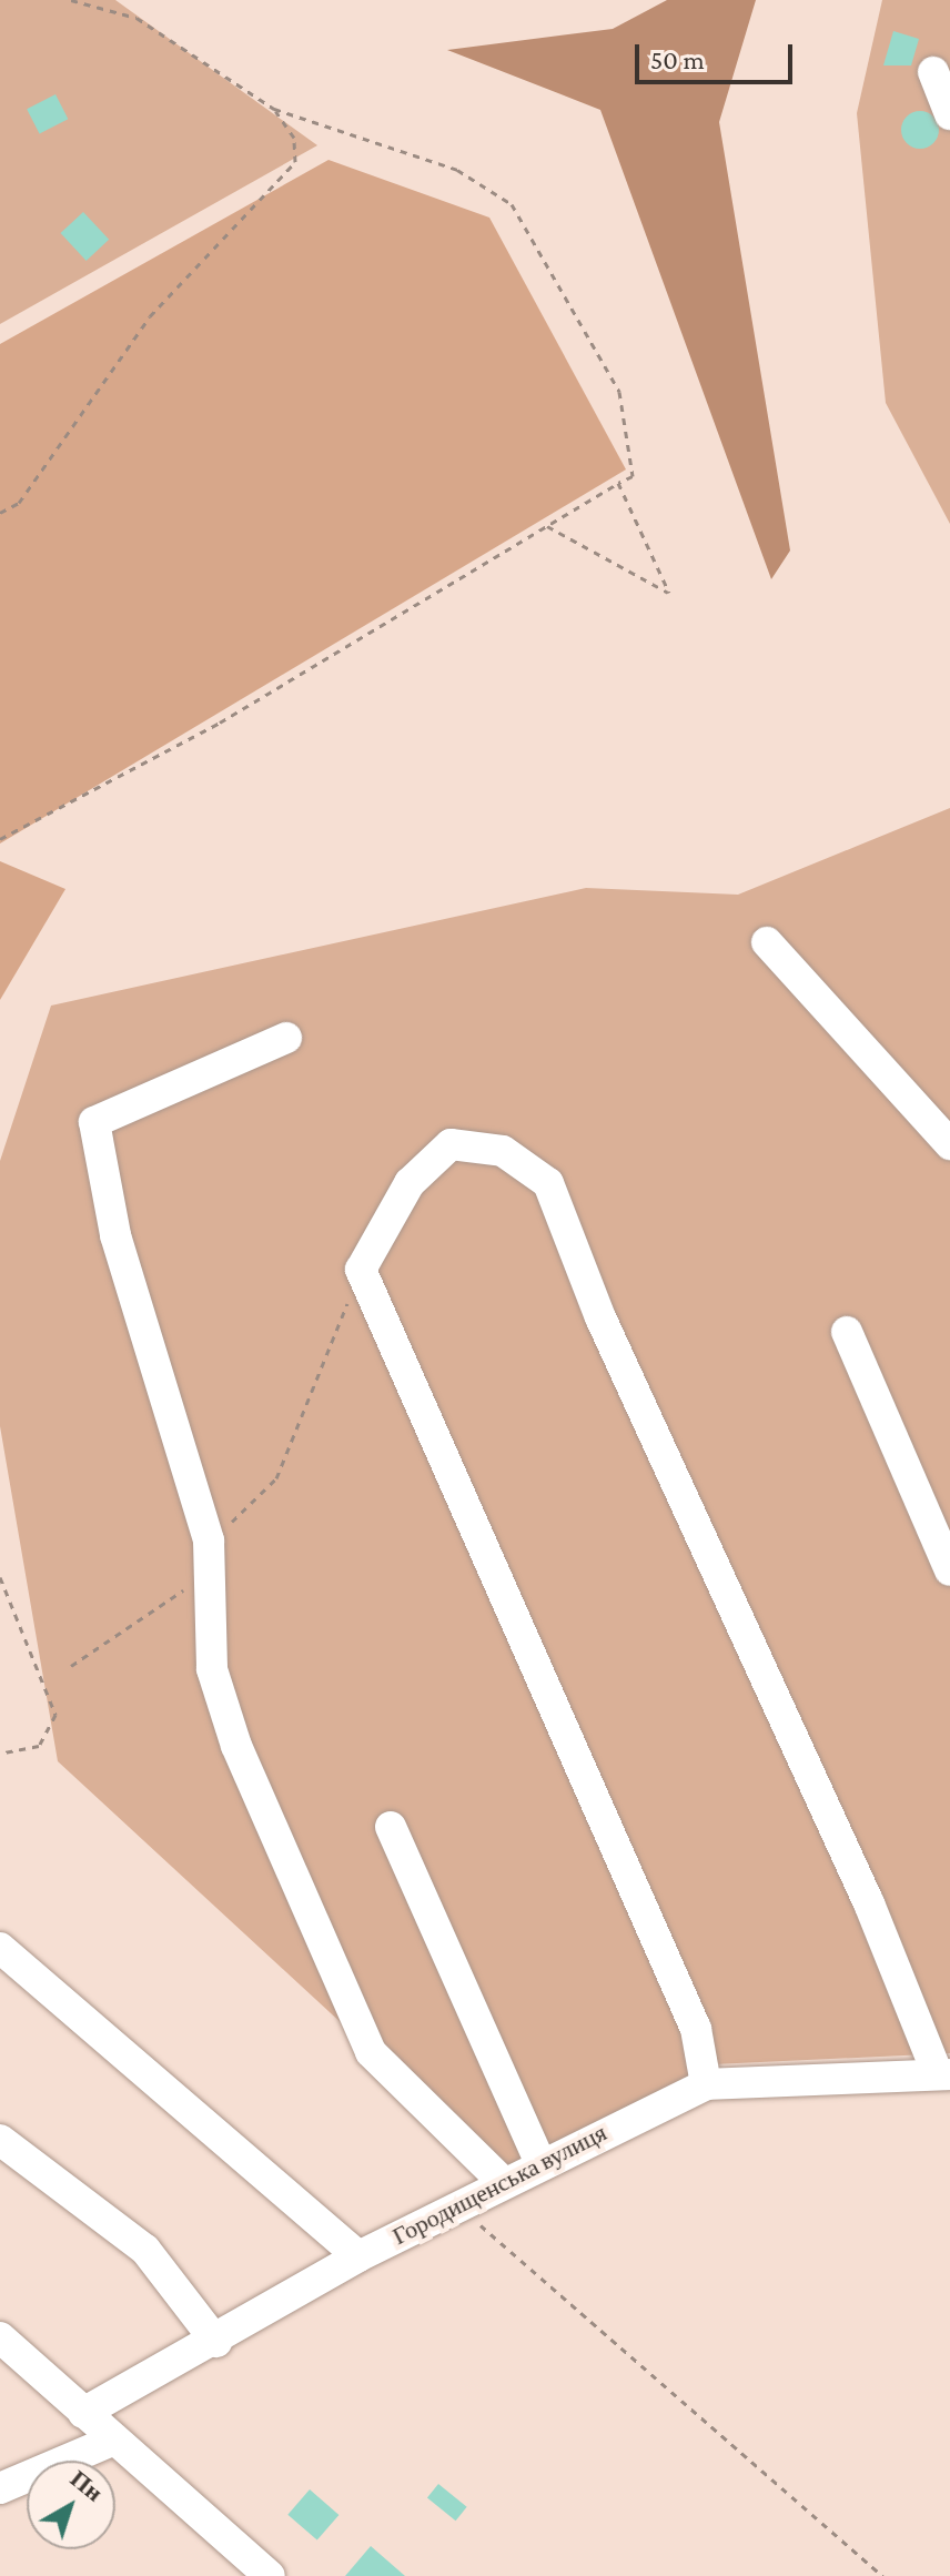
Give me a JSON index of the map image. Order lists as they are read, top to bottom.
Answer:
{
  "streets": {
    "street": ["Городищенська вулиця"]
  },
  "scale_bar": "50 m",
  "north": "top right"
}
